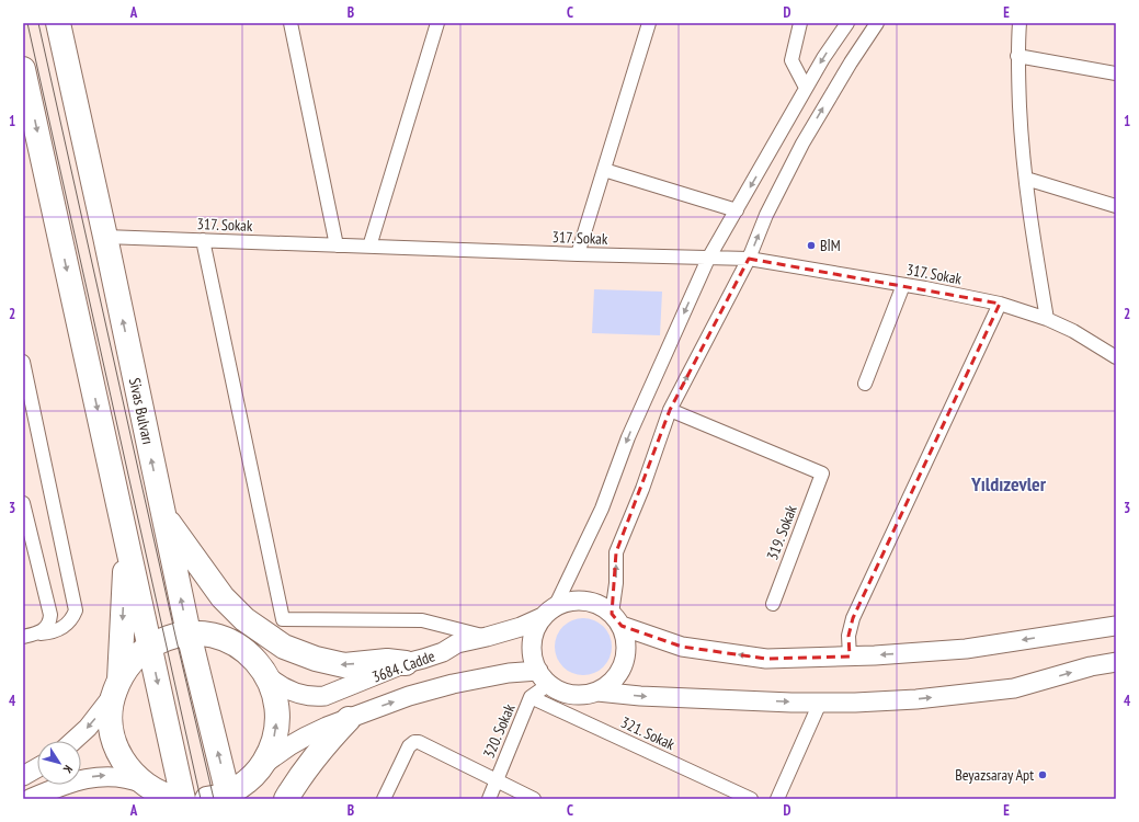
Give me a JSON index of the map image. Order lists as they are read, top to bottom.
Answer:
{
  "streets": {
    "highway": ["Sivas Bulvarı"],
    "street": [
      "317. Sokak",
      "319. Sokak",
      "3684. Cadde",
      "320. Sokak",
      "321. Sokak"
    ]
  },
  "crossings": [
    ["317. Sokak", "Sivas Bulvarı"],
    ["3684. Cadde", "320. Sokak"],
    ["320. Sokak", "321. Sokak"]
  ],
  "districts": ["Yıldızevler"],
  "places": ["BİM", "Beyazsaray Apt"],
  "north": "bottom right",
  "grid": {
    "columns": [
      "A",
      "B",
      "C",
      "D",
      "E"
    ],
    "rows": [
      "1",
      "2",
      "3",
      "4"
    ]
  }
}
